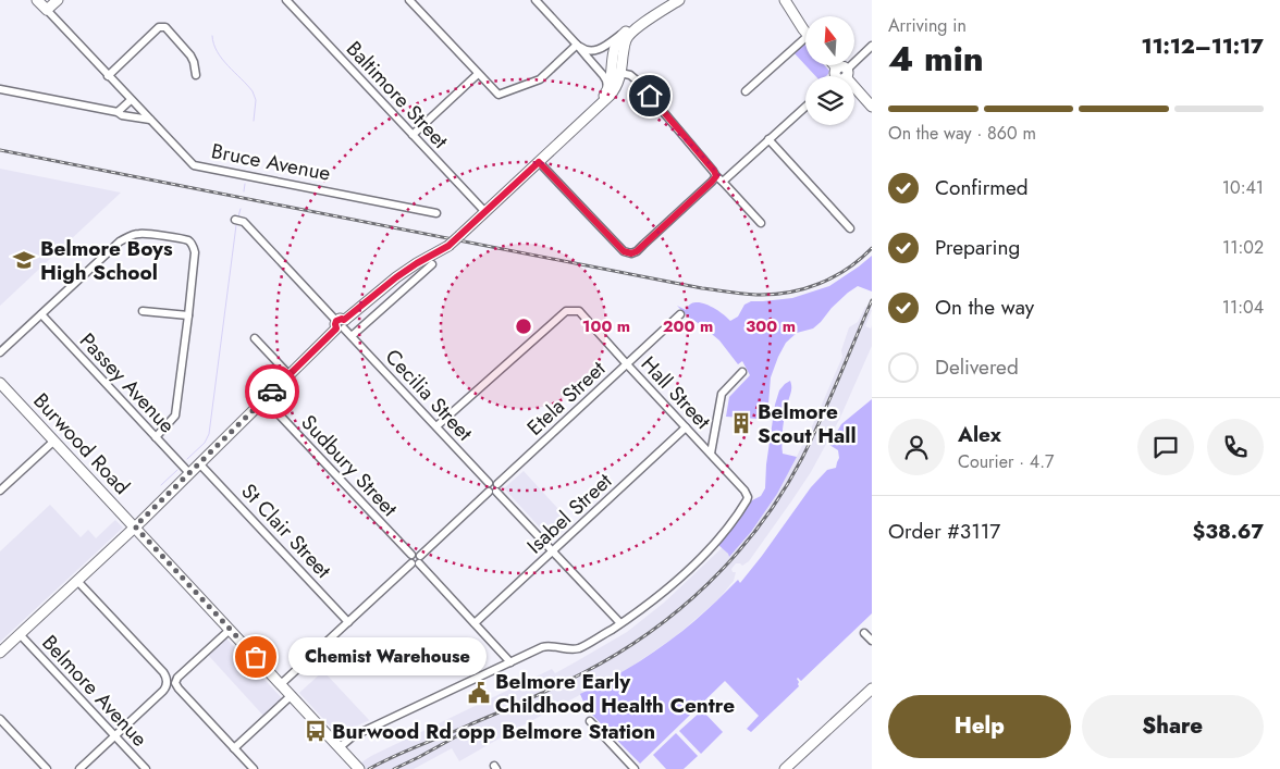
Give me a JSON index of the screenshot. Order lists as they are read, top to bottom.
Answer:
{
  "streets": {
    "main road": ["Bruce Avenue", "Burwood Road"],
    "street": [
      "Baltimore Street",
      "Passey Avenue",
      "Hall Street",
      "Cecilia Street",
      "Etela Street",
      "Sudbury Street",
      "Isabel Street",
      "St Clair Street",
      "Belmore Avenue"
    ]
  },
  "crossings": [
    ["Hall Street", "Cecilia Street"],
    ["Hall Street", "Etela Street"],
    ["Hall Street", "Isabel Street"]
  ],
  "places": {
    "school or university": ["Belmore Boys High School"],
    "building": ["Belmore Scout Hall"],
    "other": ["Chemist Warehouse"],
    "public building": ["Belmore Early Childhood Health Centre"],
    "bus stop": ["Burwood Rd opp Belmore Station"]
  },
  "north": "top",
  "page": {
    "heading": ["4 min", "Arriving in", "11:12–11:17"],
    "panel": [
      "Alex",
      "Courier · 4.7",
      "Order #3117",
      "$38.67"
    ],
    "bar": "On the way · 860 m",
    "list": [
      ["Confirmed", "10:41"],
      ["Preparing", "11:02"],
      ["On the way", "11:04"],
      "Delivered"
    ],
    "bubble": "Chemist Warehouse",
    "buttons": ["Help", "Share"]
  },
  "rings": ["100 m", "200 m", "300 m"]
}
